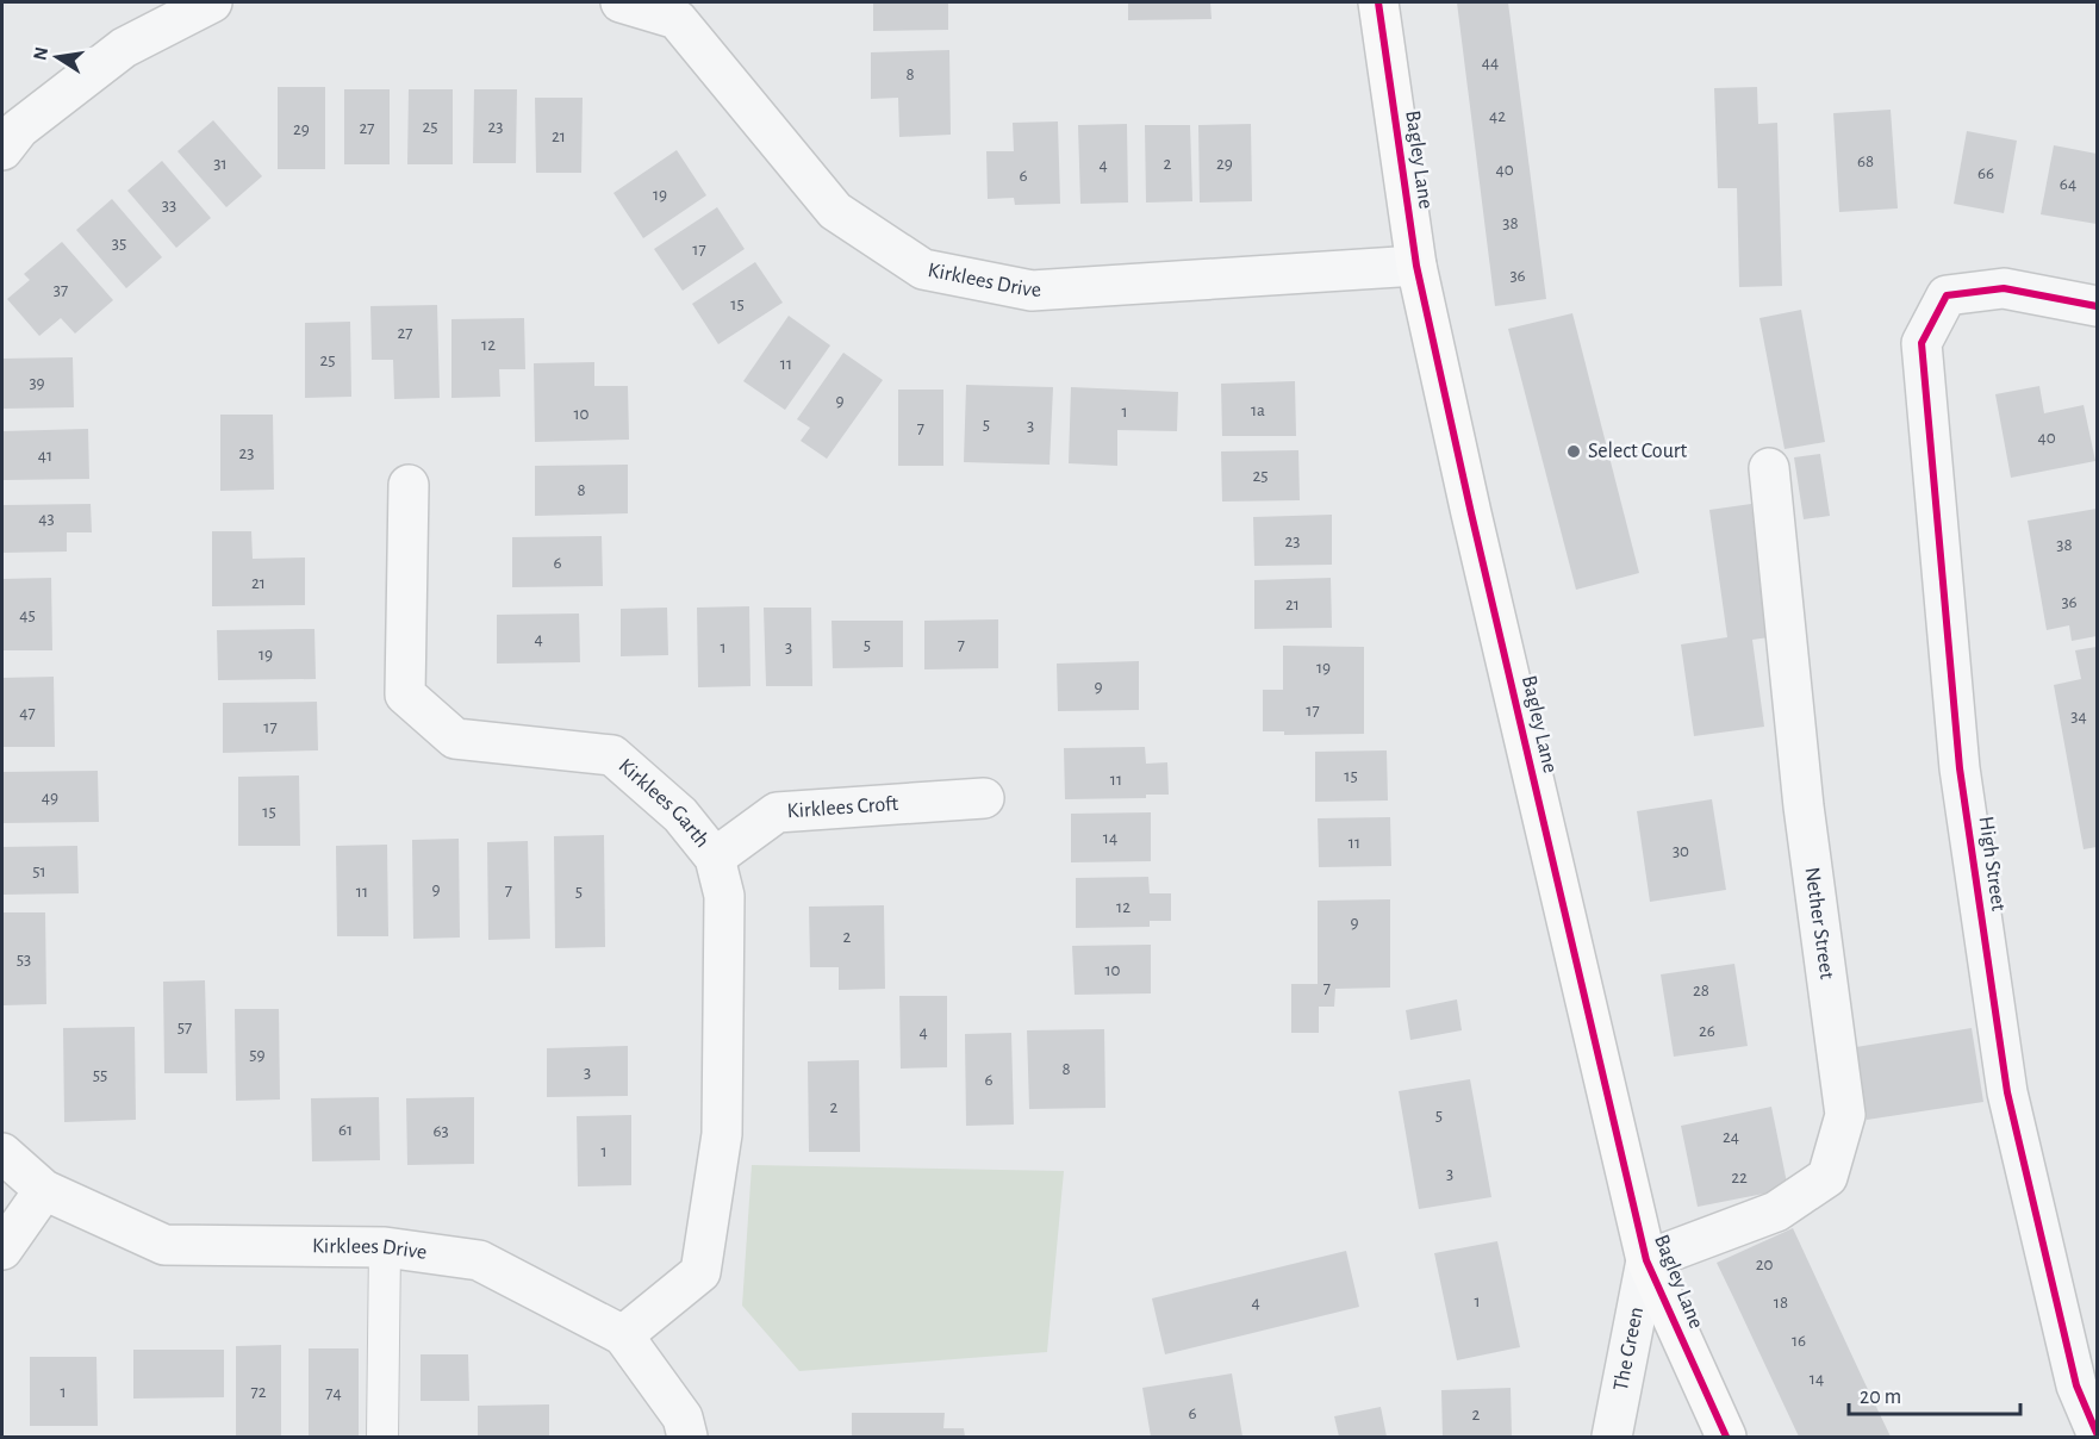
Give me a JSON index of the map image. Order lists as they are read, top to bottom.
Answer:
{
  "streets": {
    "street": [
      "Bagley Lane",
      "Kirklees Drive",
      "Kirklees Garth",
      "Kirklees Croft",
      "High Street",
      "Nether Street",
      "The Green"
    ]
  },
  "crossings": [
    ["Bagley Lane", "Kirklees Drive"],
    ["Bagley Lane", "Nether Street"],
    ["Bagley Lane", "The Green"],
    ["Kirklees Drive", "Kirklees Garth"],
    ["Kirklees Garth", "Kirklees Croft"],
    ["Nether Street", "The Green"]
  ],
  "places": ["Select Court"],
  "house_numbers": [
    "44",
    "8",
    "42",
    "25",
    "23",
    "27",
    "29",
    "21",
    "68",
    "31",
    "2",
    "29",
    "4",
    "40",
    "66",
    "6",
    "64",
    "19",
    "33",
    "38",
    "35",
    "17",
    "36",
    "37",
    "15",
    "27",
    "12",
    "25",
    "11",
    "39",
    "9",
    "1a",
    "1",
    "10",
    "5",
    "3",
    "7",
    "40",
    "23",
    "41",
    "25",
    "8",
    "43",
    "23",
    "38",
    "6",
    "21",
    "36",
    "21",
    "45",
    "4",
    "5",
    "7",
    "1",
    "3",
    "19",
    "19",
    "9",
    "17",
    "47",
    "34",
    "17",
    "15",
    "11",
    "49",
    "15",
    "14",
    "11",
    "30",
    "51",
    "9",
    "7",
    "11",
    "5",
    "12",
    "9",
    "2",
    "53",
    "10",
    "7",
    "28",
    "57",
    "26",
    "4",
    "59",
    "8",
    "3",
    "55",
    "6",
    "2",
    "5",
    "61",
    "63",
    "24",
    "1",
    "3",
    "22",
    "20",
    "1",
    "4",
    "18",
    "16",
    "14",
    "1",
    "72",
    "74",
    "6",
    "2"
  ],
  "scale_bar": "20 m",
  "north": "left"
}
